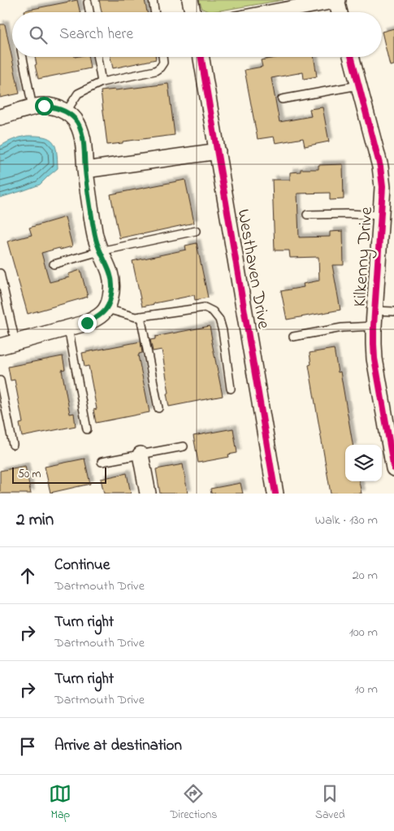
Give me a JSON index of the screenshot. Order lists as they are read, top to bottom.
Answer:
{
  "streets": {
    "street": ["Kilkenny Drive", "Westhaven Drive"]
  },
  "scale_bar": "50 m",
  "page": {
    "search": "Search here",
    "scale": "50 m",
    "heading": ["2 min", "Walk · 130 m"],
    "list": [
      ["Continue", "Dartmouth Drive", "20 m"],
      ["Turn right", "Dartmouth Drive", "100 m"],
      ["Turn right", "Dartmouth Drive", "10 m"],
      "Arrive at destination"
    ],
    "nav": ["Map", "Directions", "Saved"]
  }
}
